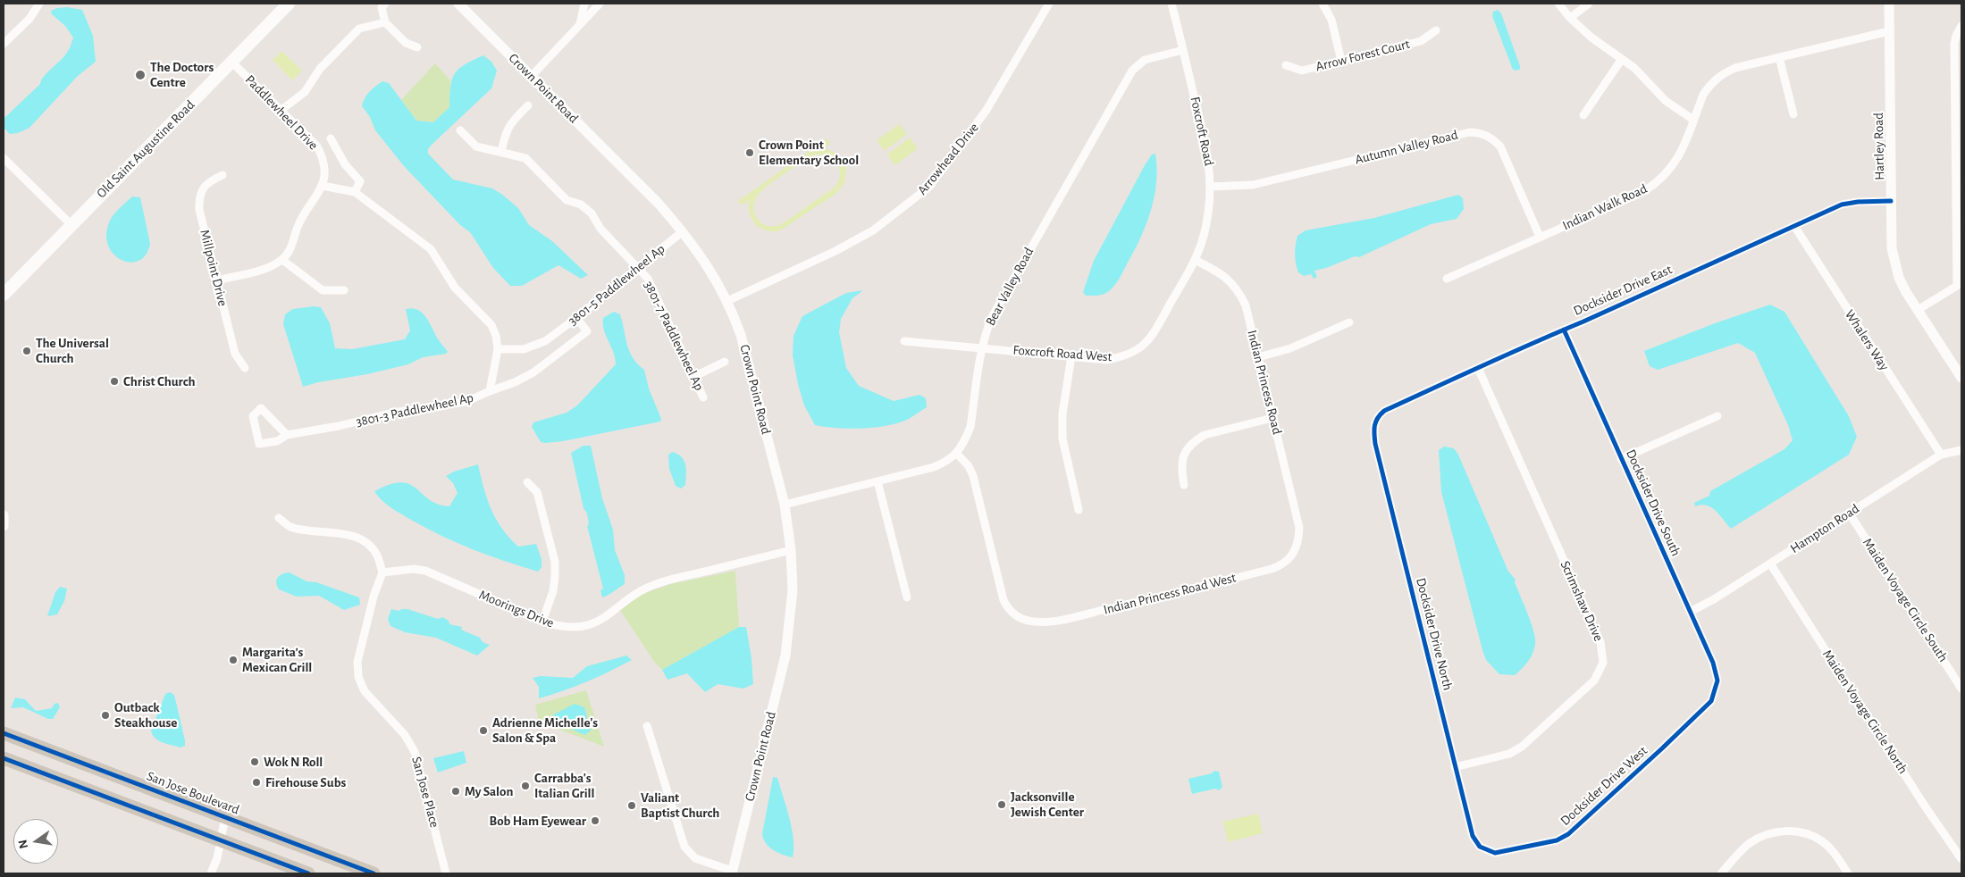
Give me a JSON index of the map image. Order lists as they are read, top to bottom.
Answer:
{
  "streets": {
    "main road": ["Old Saint Augustine Road", "San Jose Boulevard"],
    "street": [
      "Arrow Forest Court",
      "Crown Point Road",
      "Paddlewheel Drive",
      "Foxcroft Road",
      "Hartley Road",
      "Autumn Valley Road",
      "Arrowhead Drive",
      "Indian Walk Road",
      "Millpoint Drive",
      "3801-5 Paddlewheel Ap",
      "Bear Valley Road",
      "Docksider Drive East",
      "3801-7 Paddlewheel Ap",
      "Whalers Way",
      "Foxcroft Road West",
      "Indian Princess Road",
      "3801-3 Paddlewheel Ap",
      "Docksider Drive South",
      "Hampton Road",
      "Indian Princess Road West",
      "Maiden Voyage Circle South",
      "Scrimshaw Drive",
      "Moorings Drive",
      "Docksider Drive North",
      "Maiden Voyage Circle North",
      "Docksider Drive West",
      "San Jose Place"
    ]
  },
  "crossings": [
    ["Crown Point Road", "Arrowhead Drive"],
    ["Crown Point Road", "3801-5 Paddlewheel Ap"],
    ["Crown Point Road", "Moorings Drive"],
    ["Paddlewheel Drive", "Old Saint Augustine Road"],
    ["Paddlewheel Drive", "3801-3 Paddlewheel Ap"],
    ["Foxcroft Road", "Autumn Valley Road"],
    ["Foxcroft Road", "Bear Valley Road"],
    ["Foxcroft Road", "Foxcroft Road West"],
    ["Foxcroft Road", "Indian Princess Road"],
    ["Hartley Road", "Indian Walk Road"],
    ["Hartley Road", "Docksider Drive East"],
    ["Autumn Valley Road", "Indian Walk Road"],
    ["3801-5 Paddlewheel Ap", "3801-7 Paddlewheel Ap"],
    ["3801-5 Paddlewheel Ap", "3801-3 Paddlewheel Ap"],
    ["Bear Valley Road", "Foxcroft Road West"],
    ["Bear Valley Road", "Indian Princess Road West"],
    ["Docksider Drive East", "Whalers Way"],
    ["Docksider Drive East", "Docksider Drive South"],
    ["Docksider Drive East", "Scrimshaw Drive"],
    ["Docksider Drive East", "Docksider Drive North"],
    ["Whalers Way", "Hampton Road"],
    ["Foxcroft Road West", "Indian Princess Road"],
    ["Indian Princess Road", "Indian Princess Road West"],
    ["Docksider Drive South", "Hampton Road"],
    ["Docksider Drive South", "Docksider Drive West"],
    ["Hampton Road", "Maiden Voyage Circle South"],
    ["Hampton Road", "Maiden Voyage Circle North"],
    ["Scrimshaw Drive", "Docksider Drive North"],
    ["Moorings Drive", "San Jose Place"],
    ["Docksider Drive North", "Docksider Drive West"]
  ],
  "places": [
    "The Doctors Centre",
    "Crown Point Elementary School",
    "The Universal Church",
    "Christ Church",
    "Margarita’s Mexican Grill",
    "Outback Steakhouse",
    "Adrienne Michelle's Salon & Spa",
    "Wok N Roll",
    "Firehouse Subs",
    "Carrabba's Italian Grill",
    "My Salon",
    "Jacksonville Jewish Center",
    "Valiant Baptist Church",
    "Bob Ham Eyewear"
  ],
  "north": "left"
}
